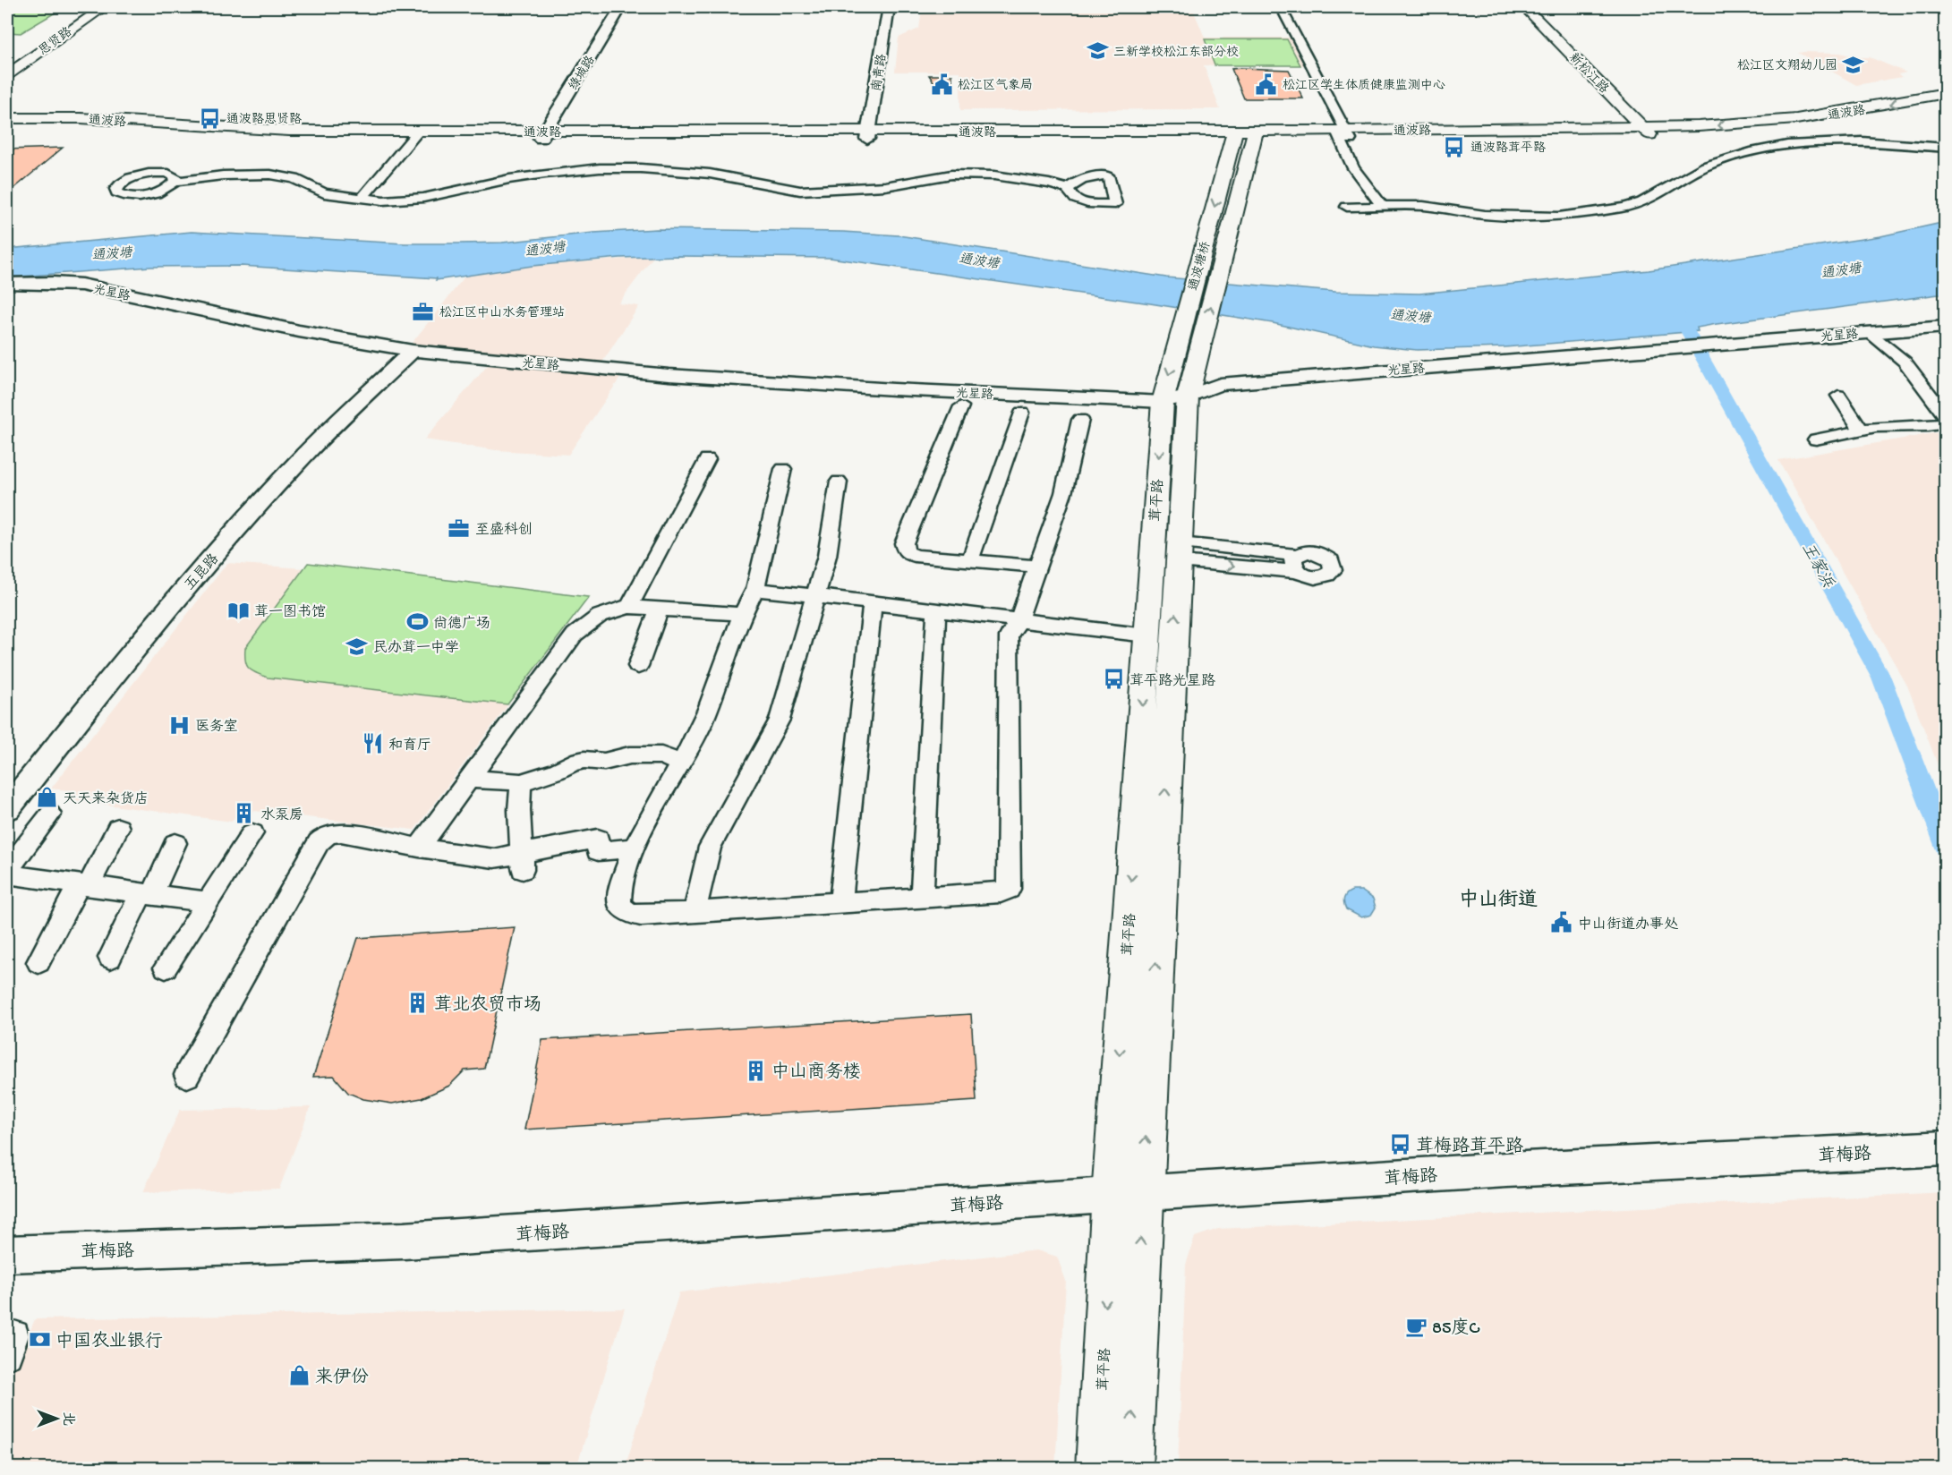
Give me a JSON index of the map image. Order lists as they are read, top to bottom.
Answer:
{
  "streets": {
    "main road": [
      "思贤路",
      "新松江路",
      "通波路",
      "通波塘桥",
      "茸平路"
    ],
    "street": [
      "绿城路",
      "南青路",
      "光星路",
      "五昆路",
      "茸梅路"
    ]
  },
  "crossings": [
    ["绿城路", "通波路"],
    ["南青路", "通波路"],
    ["新松江路", "通波路"],
    ["通波路", "通波塘桥"],
    ["通波塘桥", "光星路"],
    ["通波塘桥", "茸平路"],
    ["光星路", "茸平路"],
    ["光星路", "五昆路"],
    ["茸平路", "茸梅路"]
  ],
  "districts": ["中山街道"],
  "water": ["通波塘", "王家浜"],
  "places": {
    "school or university": ["三新学校松江东部分校", "松江区文翔幼儿园", "民办茸一中学"],
    "public building": ["松江区气象局", "松江区学生体质健康监测中心", "中山街道办事处"],
    "bus stop": [
      "通波路思贤路",
      "通波路茸平路",
      "茸平路光星路",
      "茸梅路茸平路"
    ],
    "office": ["松江区中山水务管理站", "至盛科创"],
    "library": ["茸一图书馆"],
    "sports": ["尚德广场"],
    "hospital": ["医务室"],
    "restaurant": ["和育厅"],
    "shop": ["天天来杂货店", "来伊份"],
    "building": ["水泵房", "茸北农贸市场", "中山商务楼"],
    "cafe": ["85度C"],
    "bank": ["中国农业银行"]
  },
  "north": "right"
}
